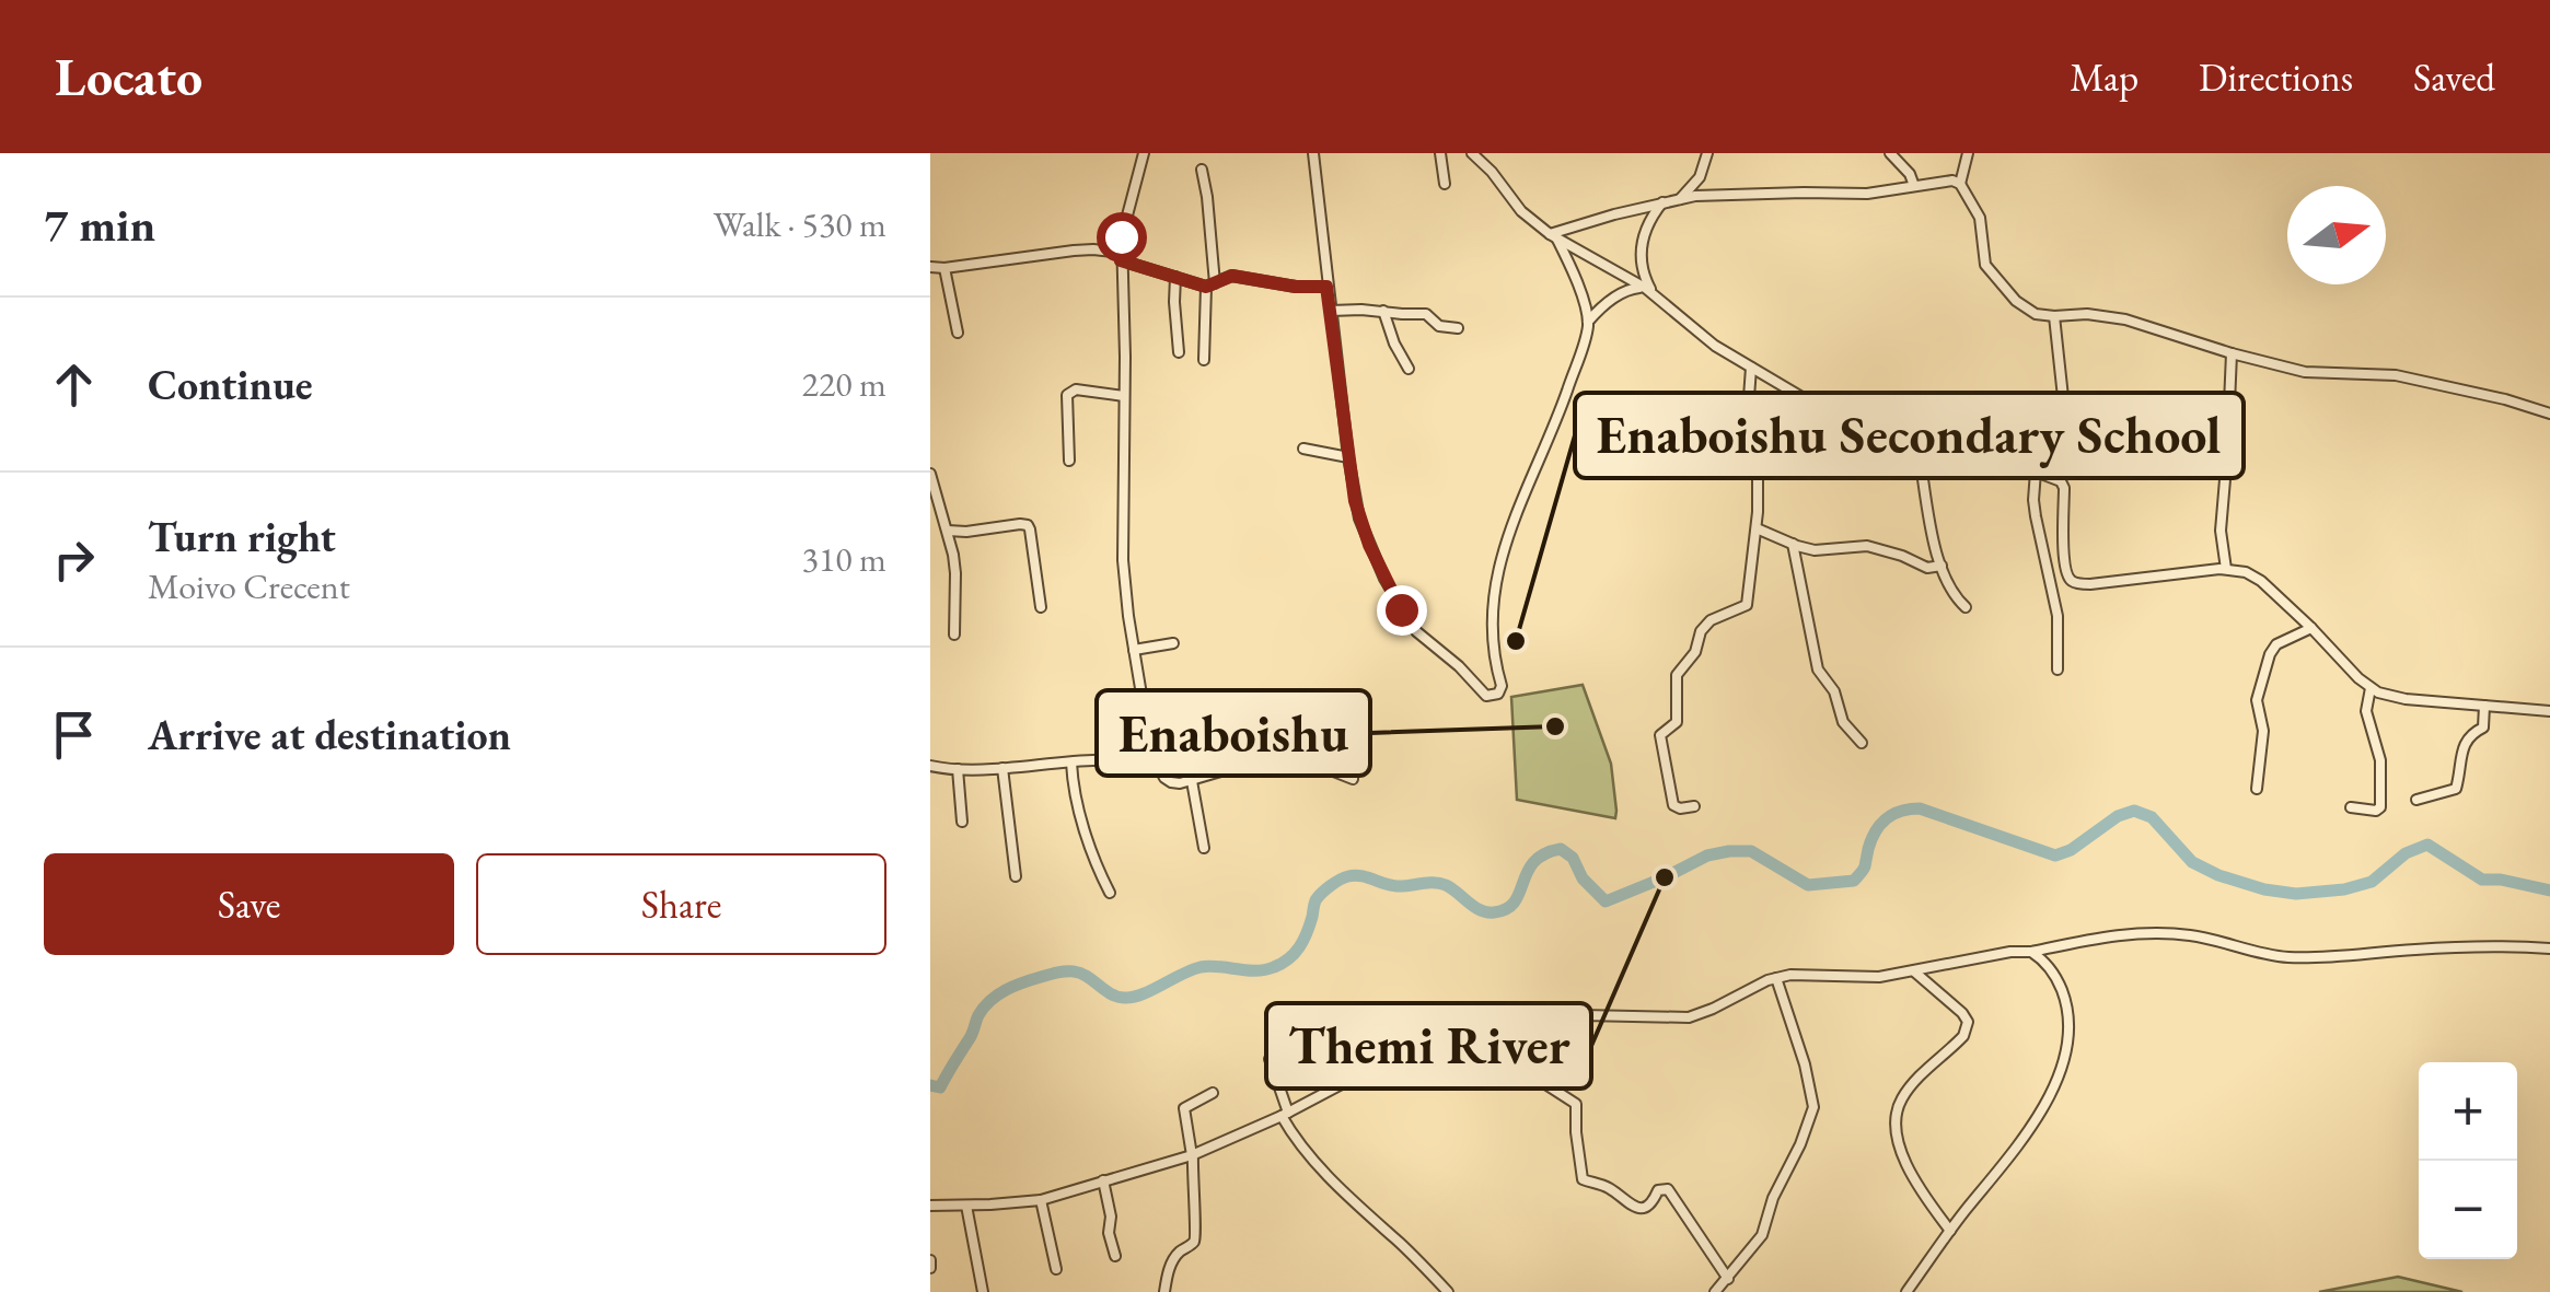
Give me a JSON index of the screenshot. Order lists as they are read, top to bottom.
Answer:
{
  "places": ["Enaboishu Secondary School", "Enaboishu", "Themi River"],
  "north": "right",
  "page": {
    "header": "Locato",
    "nav": ["Map", "Directions", "Saved"],
    "heading": ["7 min", "Walk · 530 m"],
    "list": [
      ["Continue", "220 m"],
      ["Turn right", "Moivo Crecent", "310 m"],
      "Arrive at destination"
    ],
    "buttons": ["Save", "Share"],
    "map_buttons": ["+", "−"]
  }
}
